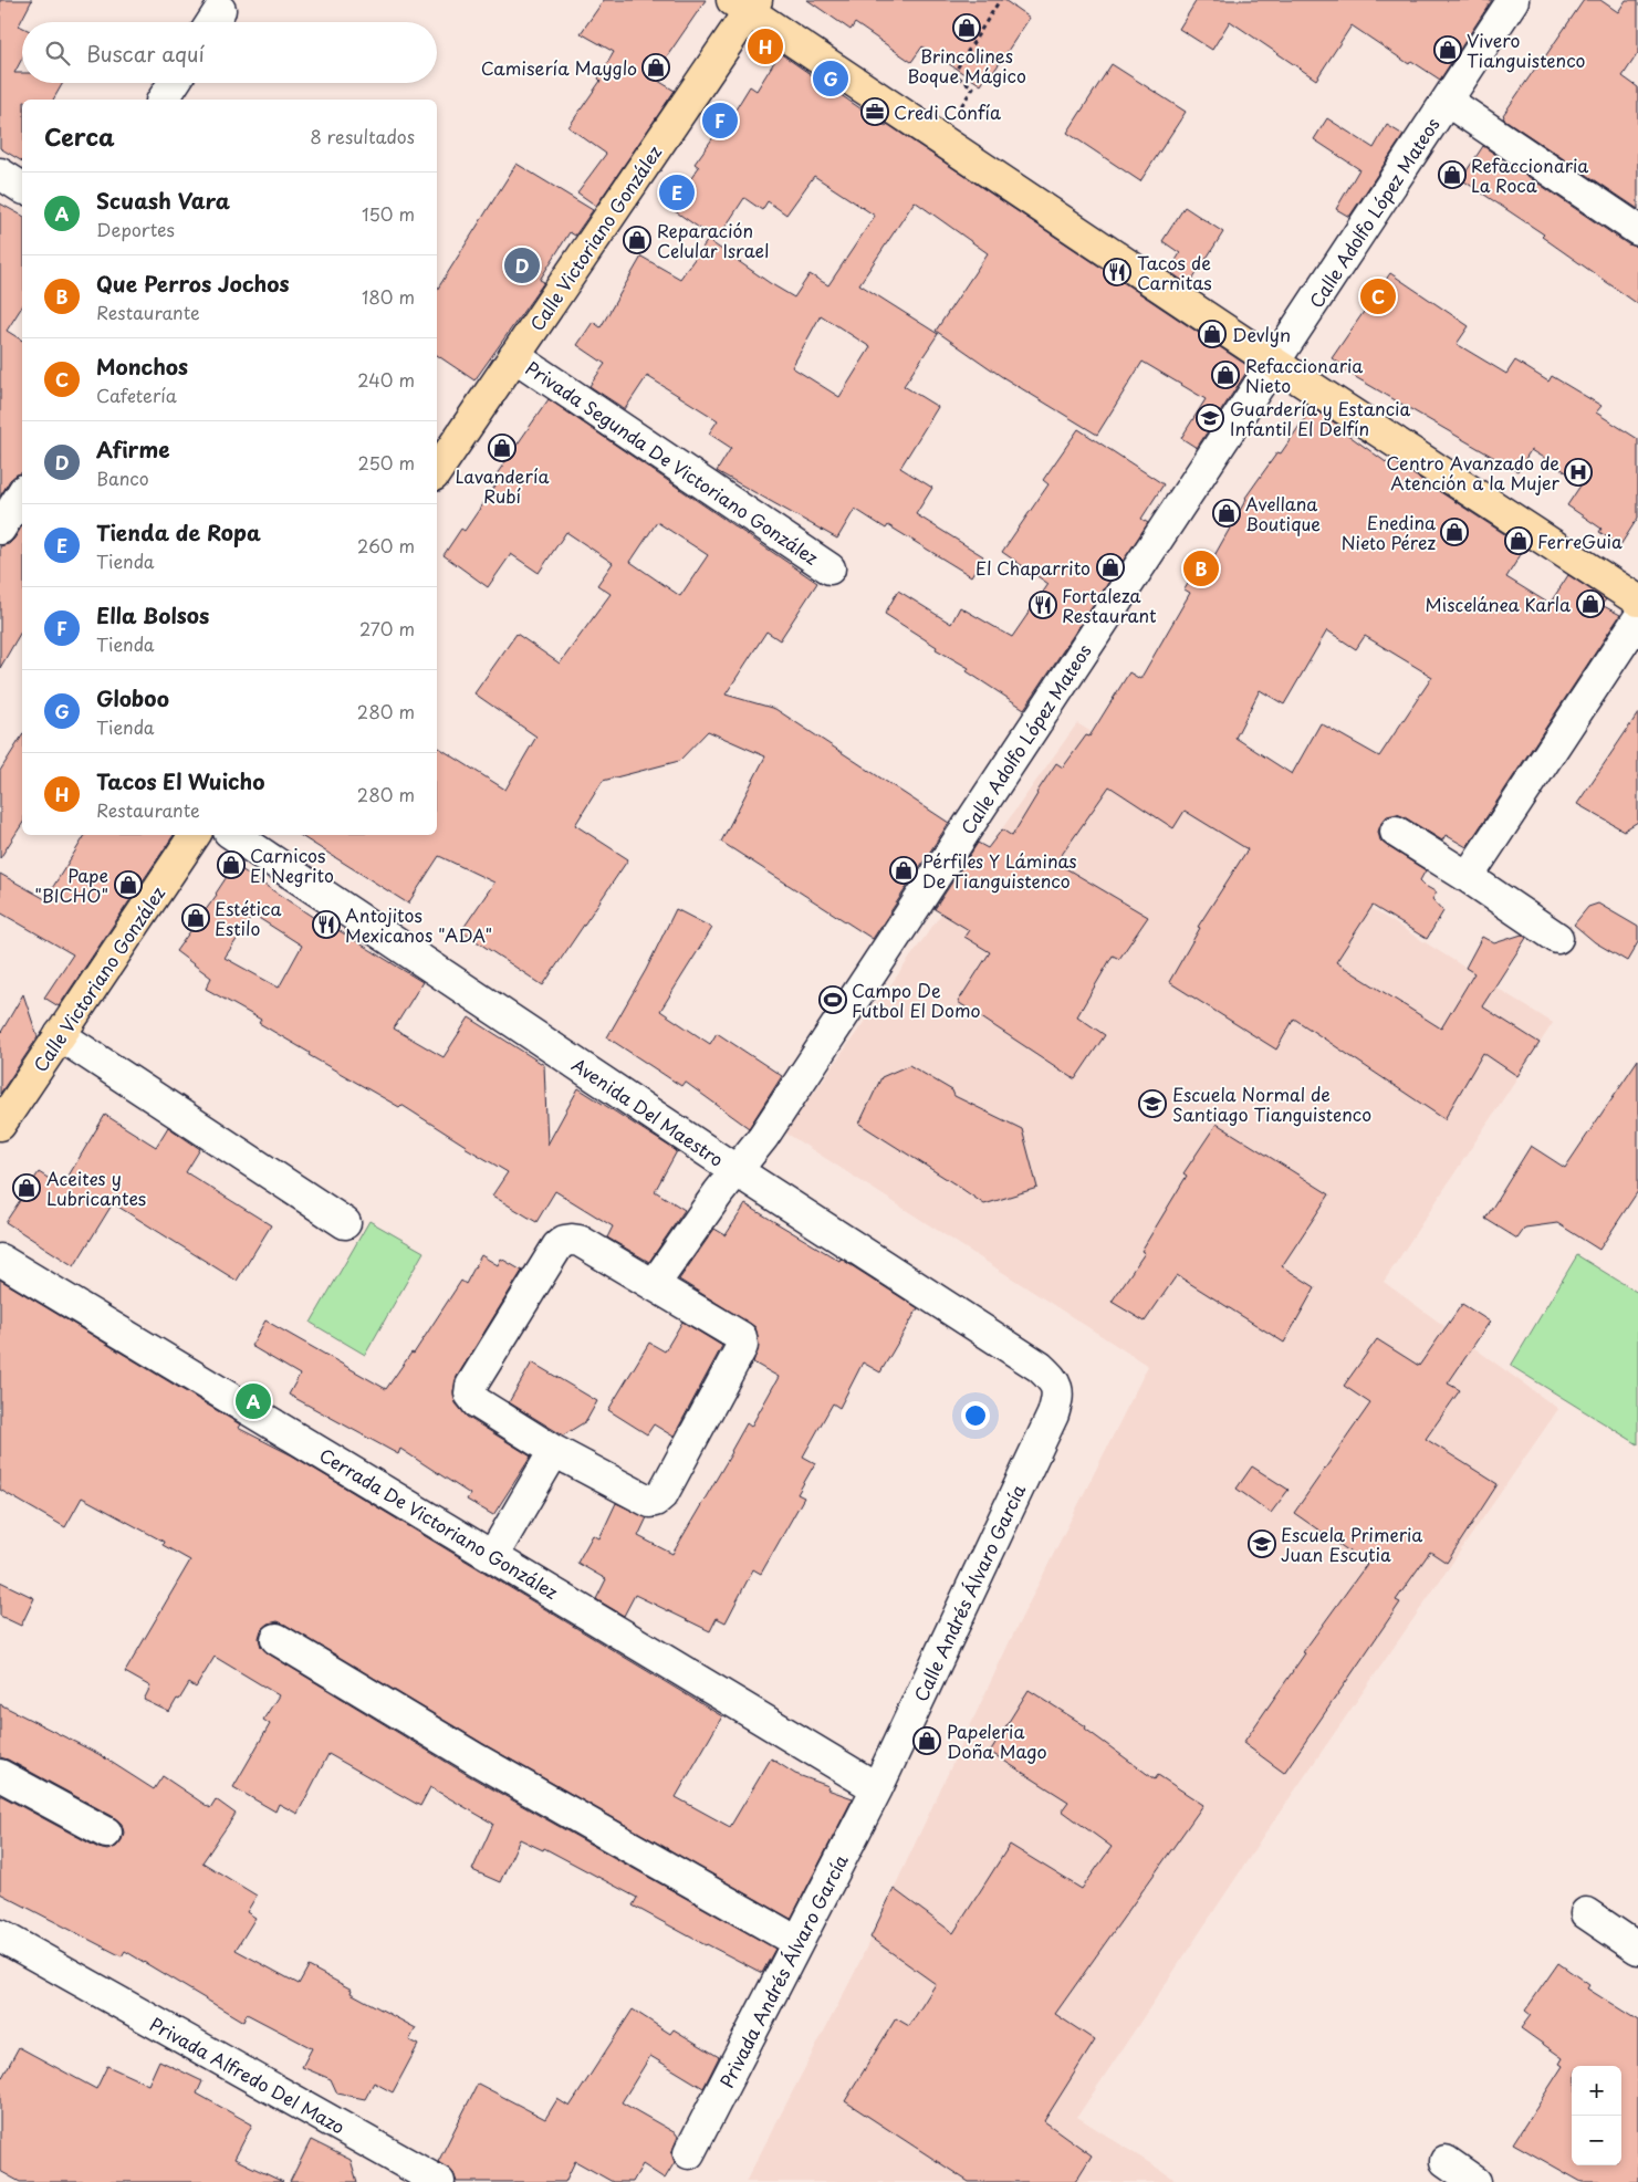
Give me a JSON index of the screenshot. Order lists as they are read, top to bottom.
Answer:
{
  "streets": {
    "main road": ["Calle Victoriano González"],
    "street": [
      "Calle Adolfo López Mateos",
      "Privada Segunda De Victoriano González",
      "Avenida Del Maestro",
      "Cerrada De Victoriano González",
      "Calle Andrés Álvaro García",
      "Privada Andrés Álvaro García",
      "Privada Alfredo Del Mazo"
    ]
  },
  "crossings": [
    ["Calle Adolfo López Mateos", "Avenida Del Maestro"],
    ["Calle Victoriano González", "Privada Segunda De Victoriano González"],
    ["Avenida Del Maestro", "Calle Andrés Álvaro García"],
    ["Cerrada De Victoriano González", "Calle Andrés Álvaro García"],
    ["Cerrada De Victoriano González", "Privada Andrés Álvaro García"],
    ["Calle Andrés Álvaro García", "Privada Andrés Álvaro García"]
  ],
  "places": {
    "shop": [
      "Brincolines Boque Mágico",
      "Vivero Tianguistenco",
      "Camisería Mayglo",
      "Refaccionaria La Roca",
      "Reparación Celular Israel",
      "Devlyn",
      "Refaccionaria Nieto",
      "Lavandería Rubí",
      "Avellana Boutique",
      "Enedina Nieto Pérez",
      "FerreGuia",
      "El Chaparrito",
      "Miscelánea Karla",
      "Carnicos El Negrito",
      "Pérfiles Y Láminas De Tianguistenco",
      "Pape \"BICHO\"",
      "Estética Estilo",
      "Aceites y Lubricantes",
      "Papeleria Doña Mago"
    ],
    "office": ["Credi Confía"],
    "restaurant": ["Tacos de Carnitas", "Fortaleza Restaurant", "Antojitos Mexicanos \"ADA\""],
    "school or university": ["Guardería y Estancia Infantil El Delfín", "Escuela Normal de Santiago Tianguistenco", "Escuela Primeria Juan Escutia"],
    "hospital": ["Centro Avanzado de Atención a la Mujer"],
    "sports": ["Campo De Futbol El Domo"]
  },
  "page": {
    "search": "Buscar aquí",
    "pins": [
      "H",
      "G",
      "F",
      "E",
      "D",
      "C",
      "B",
      "A"
    ],
    "heading": ["Cerca", "8 resultados"],
    "list": [
      {
        "mark": "A",
        "name": "Scuash Vara",
        "note": "Deportes",
        "value": "150 m"
      },
      {
        "mark": "B",
        "name": "Que Perros Jochos",
        "note": "Restaurante",
        "value": "180 m"
      },
      {
        "mark": "C",
        "name": "Monchos",
        "note": "Cafetería",
        "value": "240 m"
      },
      {
        "mark": "D",
        "name": "Afirme",
        "note": "Banco",
        "value": "250 m"
      },
      {
        "mark": "E",
        "name": "Tienda de Ropa",
        "note": "Tienda",
        "value": "260 m"
      },
      {
        "mark": "F",
        "name": "Ella Bolsos",
        "note": "Tienda",
        "value": "270 m"
      },
      {
        "mark": "G",
        "name": "Globoo",
        "note": "Tienda",
        "value": "280 m"
      },
      {
        "mark": "H",
        "name": "Tacos El Wuicho",
        "note": "Restaurante",
        "value": "280 m"
      }
    ],
    "map_buttons": ["+", "−"]
  }
}
